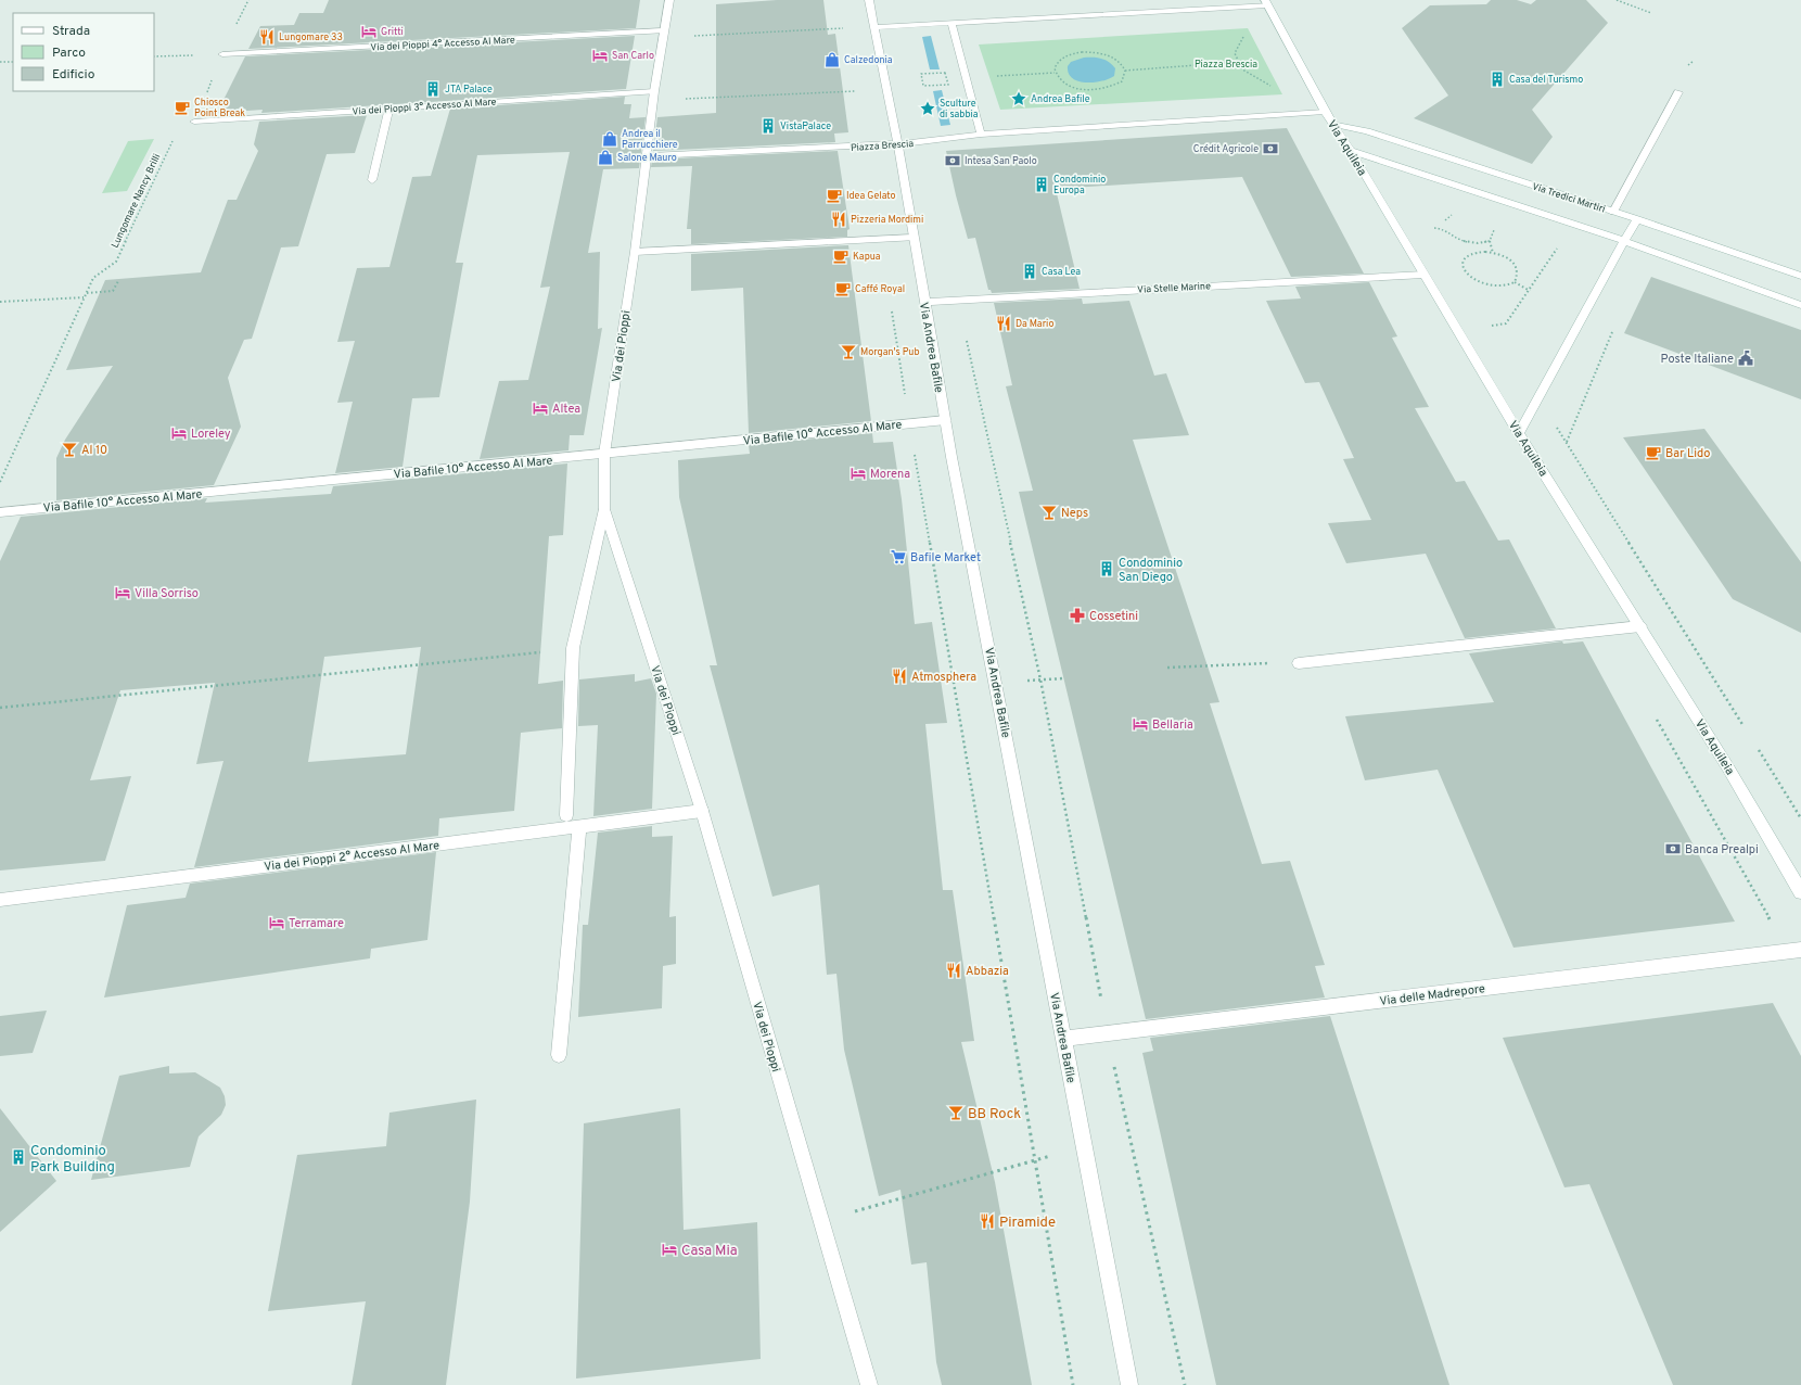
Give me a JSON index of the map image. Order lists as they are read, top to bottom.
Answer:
{
  "streets": {
    "street": [
      "Via dei Pioppi 4° Accesso Al Mare",
      "Via dei Pioppi 3° Accesso Al Mare",
      "Piazza Brescia",
      "Via Aquileia",
      "Via Tredici Martiri",
      "Via Stelle Marine",
      "Via dei Pioppi",
      "Via Andrea Bafile",
      "Via Bafile 10° Accesso Al Mare",
      "Via dei Pioppi 2° Accesso Al Mare",
      "Via delle Madrepore"
    ],
    "path": ["Lungomare Nancy Brilli"]
  },
  "crossings": [
    ["Via dei Pioppi 4° Accesso Al Mare", "Via dei Pioppi"],
    ["Via dei Pioppi 3° Accesso Al Mare", "Lungomare Nancy Brilli"],
    ["Via dei Pioppi 3° Accesso Al Mare", "Via dei Pioppi"],
    ["Piazza Brescia", "Via Aquileia"],
    ["Piazza Brescia", "Via dei Pioppi"],
    ["Piazza Brescia", "Via Andrea Bafile"],
    ["Via Aquileia", "Via Tredici Martiri"],
    ["Via Aquileia", "Via Stelle Marine"],
    ["Via Stelle Marine", "Via Andrea Bafile"],
    ["Via dei Pioppi", "Via Bafile 10° Accesso Al Mare"],
    ["Via dei Pioppi", "Via dei Pioppi 2° Accesso Al Mare"],
    ["Via Andrea Bafile", "Via Bafile 10° Accesso Al Mare"],
    ["Via Andrea Bafile", "Via delle Madrepore"]
  ],
  "parks": ["Piazza Brescia"],
  "places": {
    "hotel": [
      "Gritti",
      "San Carlo",
      "Altea",
      "Loreley",
      "Morena",
      "Villa Sorriso",
      "Bellaria",
      "Terramare",
      "Casa Mia"
    ],
    "restaurant": [
      "Lungomare 33",
      "Pizzeria Mordimi",
      "Da Mario",
      "Atmosphera",
      "Abbazia",
      "Piramide"
    ],
    "shop": ["Calzedonia", "Andrea il Parrucchiere", "Salone Mauro"],
    "building": [
      "Casa del Turismo",
      "JTA Palace",
      "VistaPalace",
      "Condominio Europa",
      "Casa Lea",
      "Condominio San Diego",
      "Condominio Park Building"
    ],
    "place": ["Andrea Bafile", "Sculture di sabbia"],
    "cafe": [
      "Chiosco Point Break",
      "Idea Gelato",
      "Kapua",
      "Caffé Royal",
      "Bar Lido"
    ],
    "bank": ["Crédit Agricole", "Intesa San Paolo", "Banca Prealpi"],
    "bar": [
      "Morgan's Pub",
      "Al 10",
      "Neps",
      "BB Rock"
    ],
    "public building": ["Poste Italiane"],
    "supermarket": ["Bafile Market"],
    "pharmacy": ["Cossetini"]
  },
  "legend": ["Strada", "Parco", "Edificio"]
}
